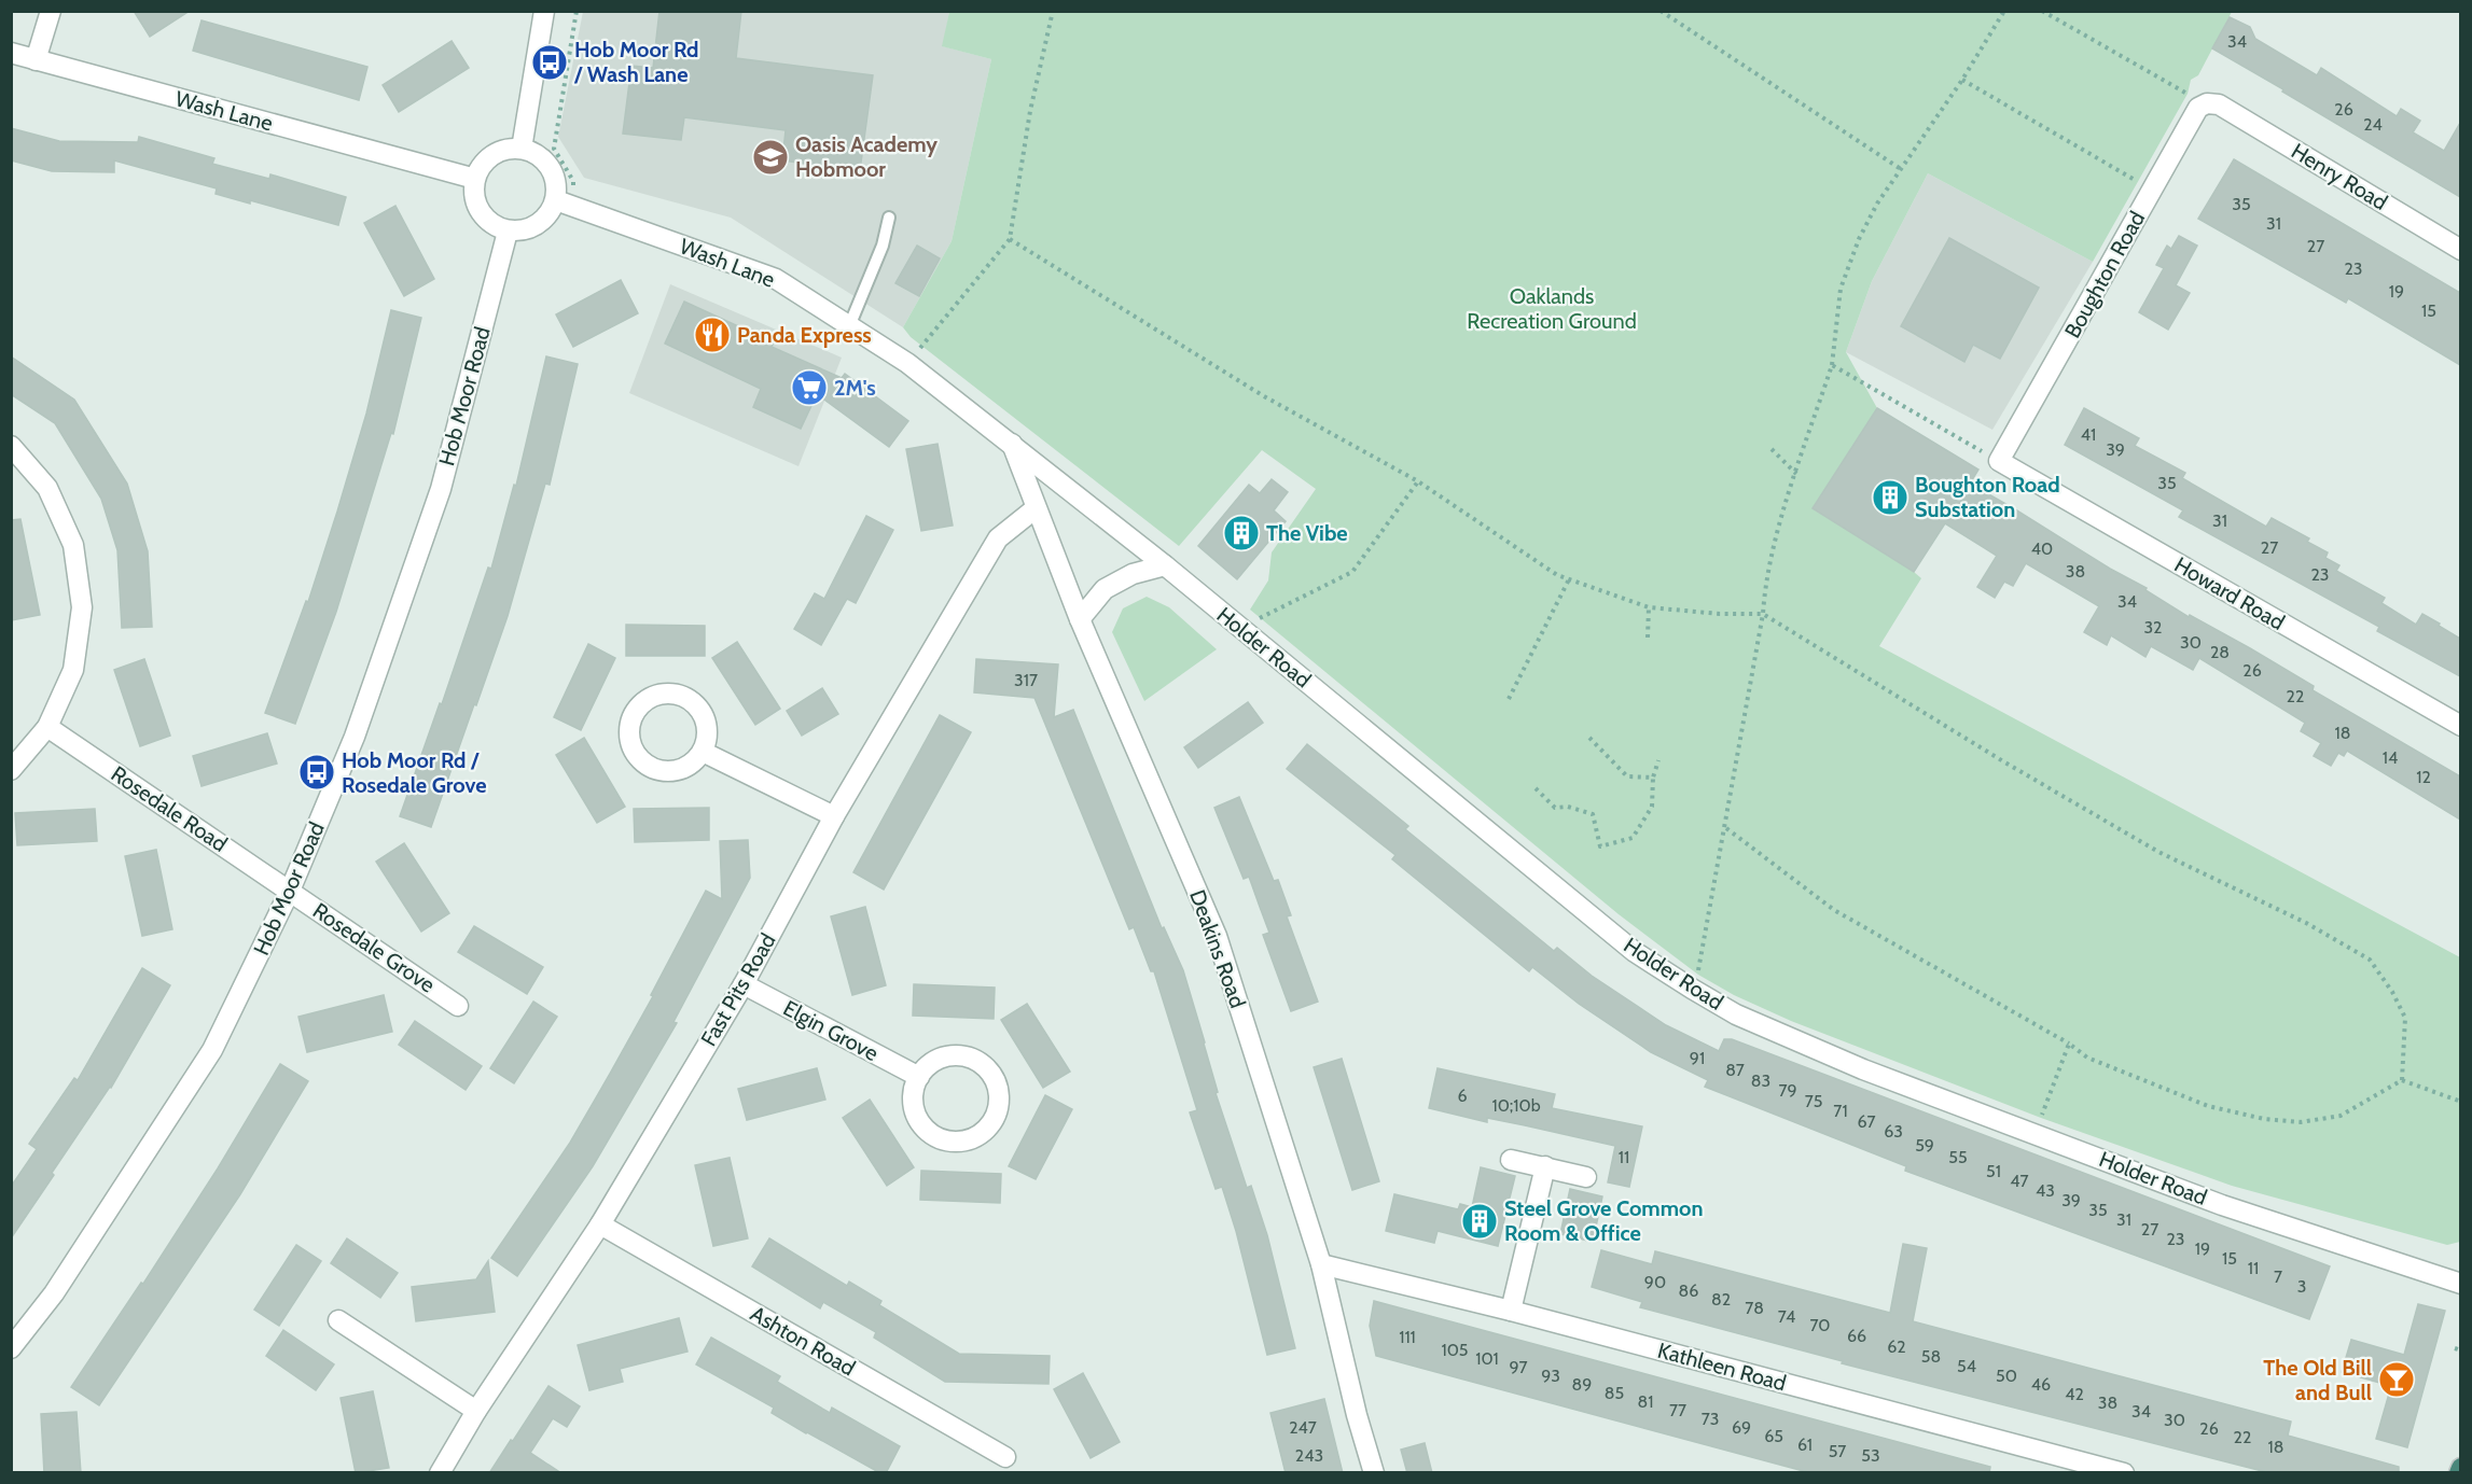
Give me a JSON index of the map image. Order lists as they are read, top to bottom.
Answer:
{
  "streets": {
    "street": [
      "Wash Lane",
      "Henry Road",
      "Boughton Road",
      "Hob Moor Road",
      "Howard Road",
      "Holder Road",
      "Rosedale Road",
      "Rosedale Grove",
      "Deakins Road",
      "Fast Pits Road",
      "Elgin Grove",
      "Ashton Road",
      "Kathleen Road"
    ]
  },
  "crossings": [
    ["Wash Lane", "Hob Moor Road"],
    ["Wash Lane", "Holder Road"],
    ["Wash Lane", "Deakins Road"],
    ["Henry Road", "Boughton Road"],
    ["Boughton Road", "Howard Road"],
    ["Hob Moor Road", "Rosedale Road"],
    ["Hob Moor Road", "Rosedale Grove"],
    ["Holder Road", "Deakins Road"],
    ["Rosedale Road", "Rosedale Grove"],
    ["Deakins Road", "Fast Pits Road"],
    ["Deakins Road", "Kathleen Road"],
    ["Fast Pits Road", "Elgin Grove"],
    ["Fast Pits Road", "Ashton Road"]
  ],
  "parks": ["Oaklands Recreation Ground"],
  "places": {
    "bus stop": ["Hob Moor Rd / Wash Lane", "Hob Moor Rd / Rosedale Grove"],
    "school or university": ["Oasis Academy Hobmoor"],
    "restaurant": ["Panda Express"],
    "supermarket": ["2M's"],
    "building": ["Boughton Road Substation", "The Vibe", "Steel Grove Common Room & Office"],
    "bar": ["The Old Bill and Bull"]
  },
  "house_numbers": [
    "34",
    "26",
    "24",
    "35",
    "31",
    "27",
    "23",
    "19",
    "15",
    "41",
    "39",
    "35",
    "31",
    "27",
    "40",
    "38",
    "23",
    "34",
    "32",
    "30",
    "28",
    "26",
    "317",
    "22",
    "18",
    "14",
    "12",
    "91",
    "87",
    "83",
    "79",
    "6",
    "75",
    "10;10b",
    "71",
    "67",
    "63",
    "59",
    "11",
    "55",
    "51",
    "47",
    "43",
    "39",
    "35",
    "31",
    "27",
    "23",
    "19",
    "15",
    "11",
    "7",
    "90",
    "3",
    "86",
    "82",
    "78",
    "74",
    "70",
    "66",
    "111",
    "62",
    "105",
    "58",
    "101",
    "54",
    "97",
    "93",
    "50",
    "89",
    "46",
    "85",
    "42",
    "81",
    "38",
    "77",
    "34",
    "73",
    "30",
    "247",
    "69",
    "26",
    "65",
    "22",
    "61",
    "18",
    "57",
    "243",
    "53"
  ]
}
